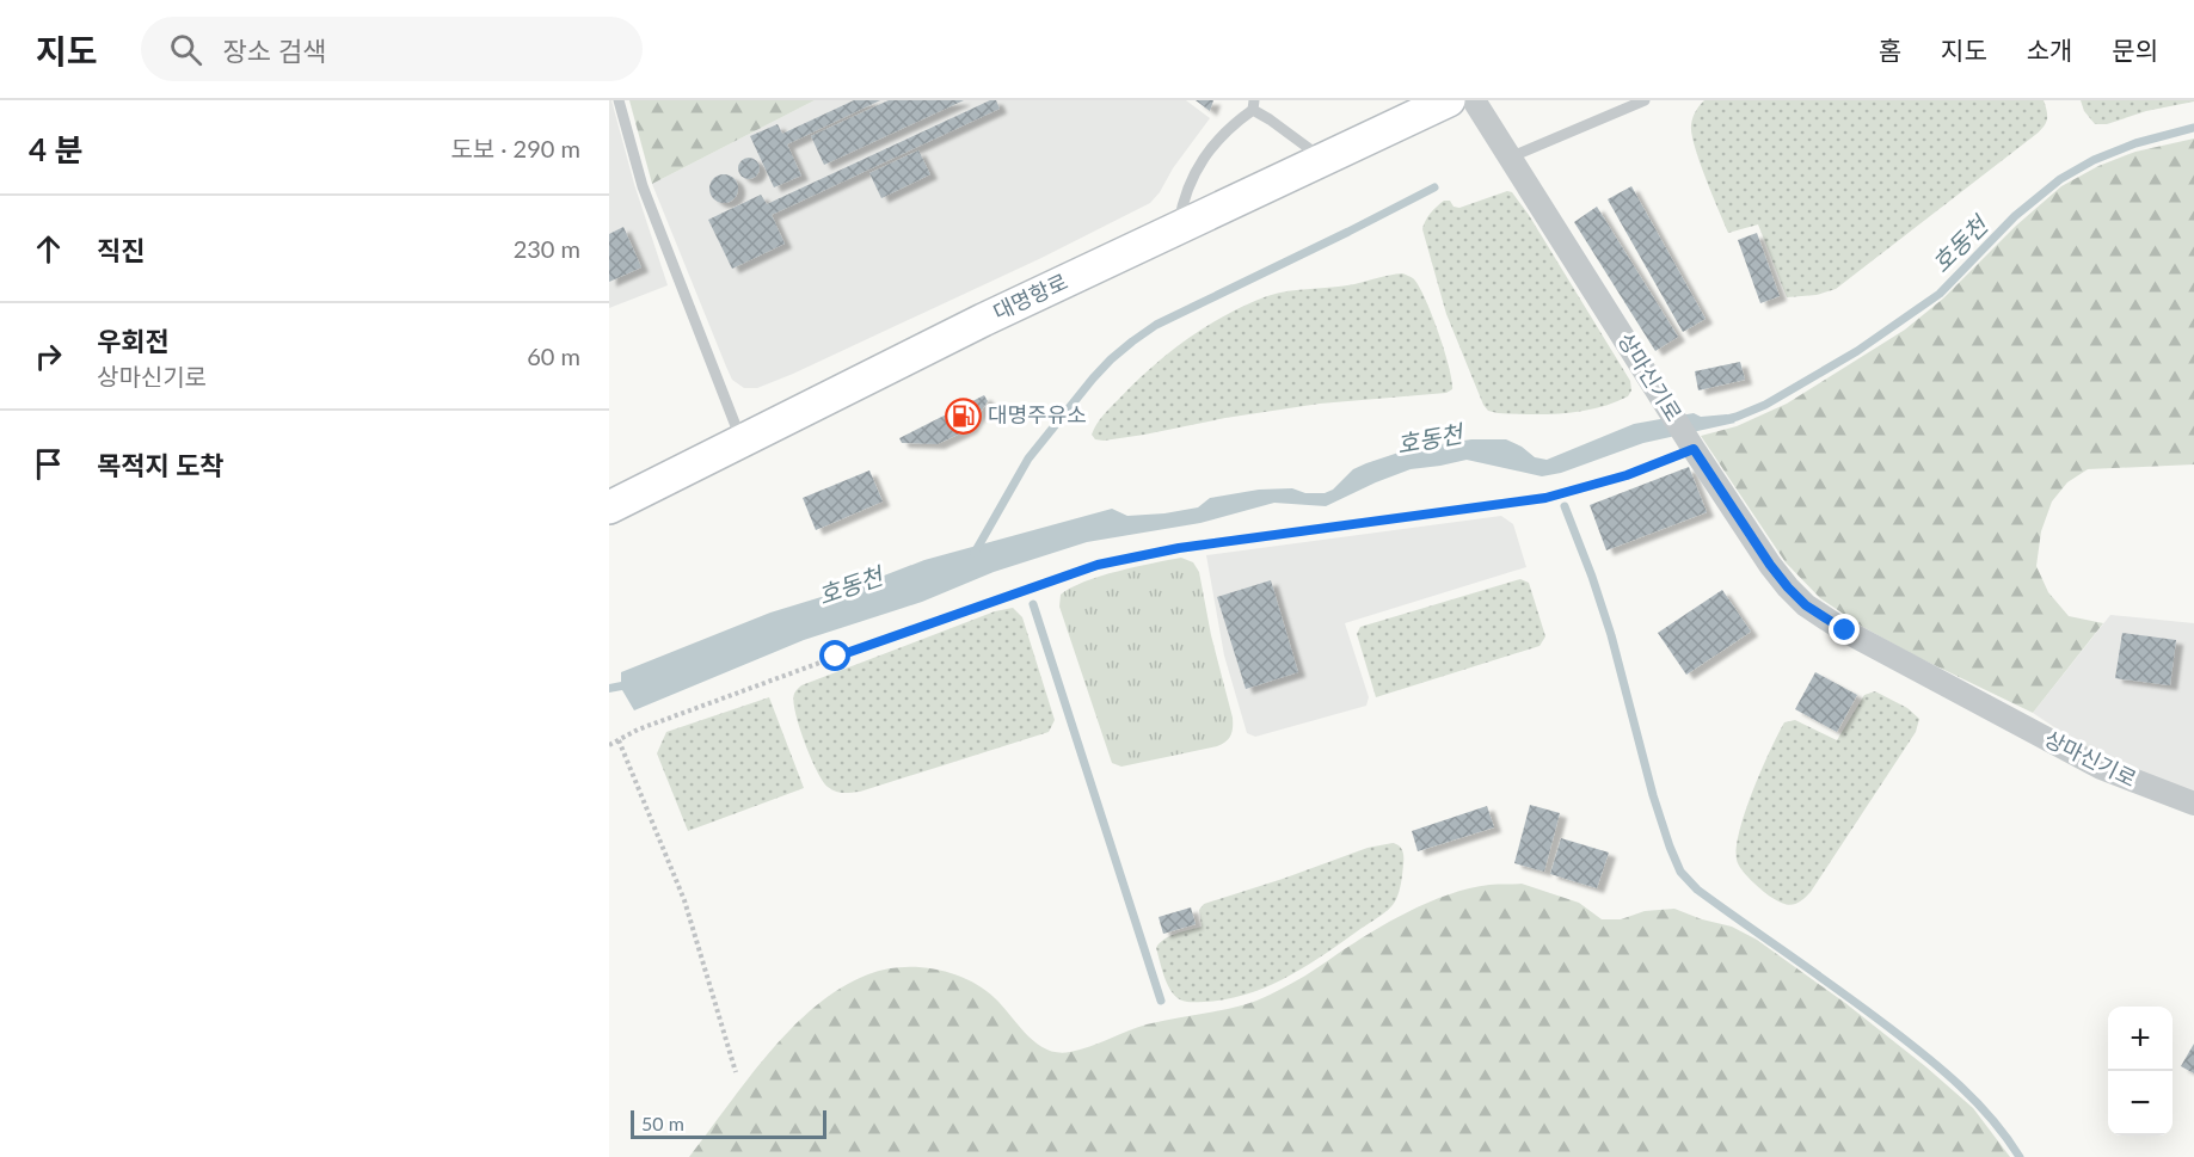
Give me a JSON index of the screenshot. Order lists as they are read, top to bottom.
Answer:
{
  "streets": {
    "main road": ["대명항로"],
    "street": ["상마신기로"]
  },
  "water": ["호동천"],
  "places": {
    "fuel station": ["대명주유소"]
  },
  "scale_bar": "50 m",
  "page": {
    "header": "지도",
    "search": "장소 검색",
    "nav": [
      "홈",
      "지도",
      "소개",
      "문의"
    ],
    "heading": ["4 분", "도보 · 290 m"],
    "list": [
      ["직진", "230 m"],
      ["우회전", "상마신기로", "60 m"],
      "목적지 도착"
    ],
    "map_buttons": ["+", "−"],
    "scale": "50 m"
  }
}
